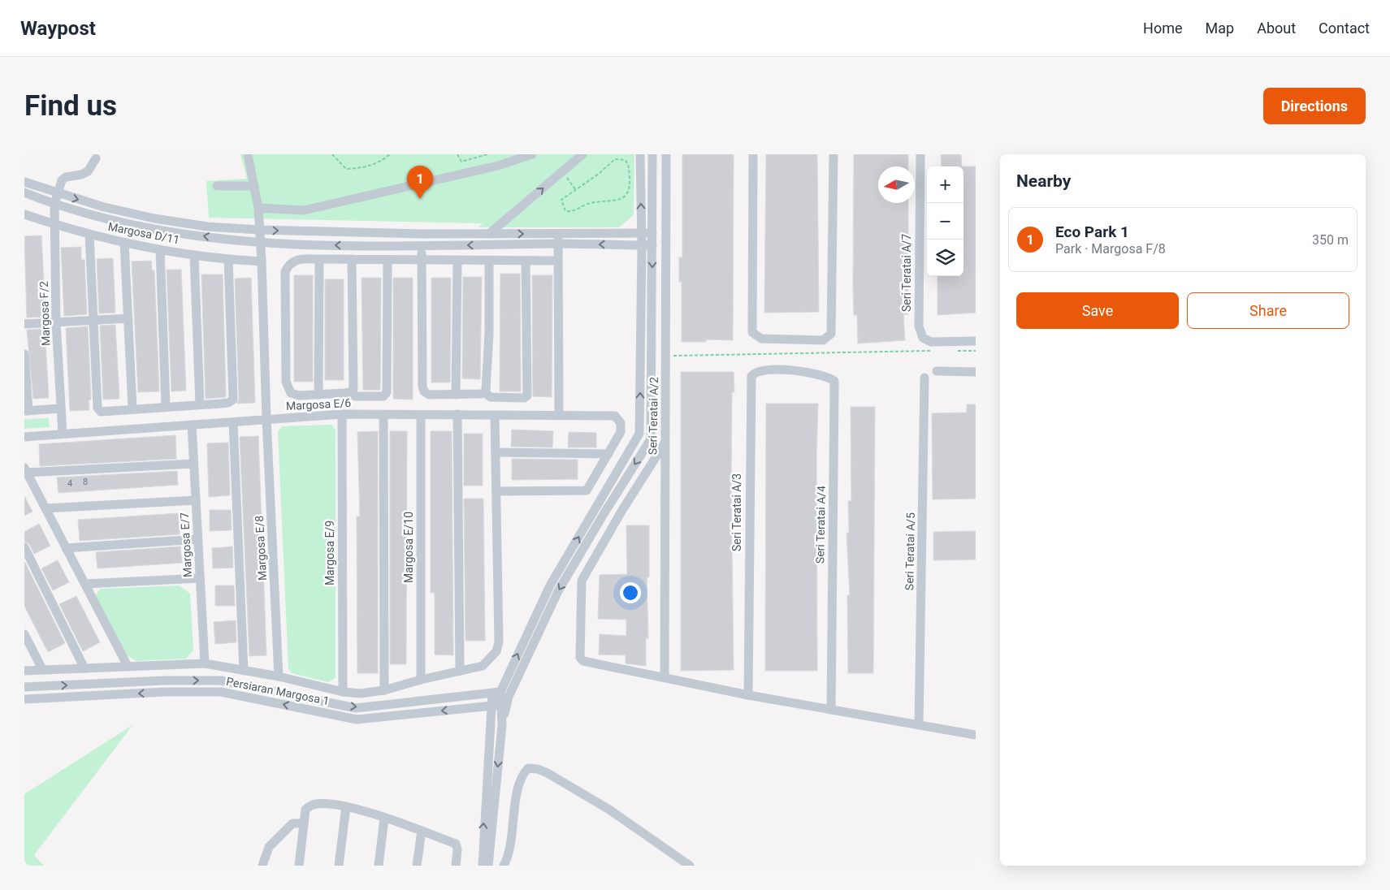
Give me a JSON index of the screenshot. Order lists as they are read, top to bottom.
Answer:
{
  "streets": {
    "street": [
      "Margosa D/11",
      "Seri Teratai A/7",
      "Margosa F/2",
      "Margosa E/6",
      "Seri Teratai A/2",
      "Seri Teratai A/3",
      "Seri Teratai A/4",
      "Margosa E/7",
      "Margosa E/10",
      "Margosa E/8",
      "Seri Teratai A/5",
      "Margosa E/9",
      "Persiaran Margosa 1"
    ]
  },
  "crossings": [
    ["Margosa D/11", "Margosa F/2"],
    ["Margosa D/11", "Margosa E/8"],
    ["Margosa F/2", "Margosa E/6"],
    ["Margosa E/6", "Margosa E/7"],
    ["Margosa E/6", "Margosa E/10"],
    ["Margosa E/6", "Margosa E/8"],
    ["Margosa E/6", "Margosa E/9"],
    ["Seri Teratai A/3", "Seri Teratai A/4"]
  ],
  "house_numbers": ["8", "4"],
  "north": "left",
  "page": {
    "header": "Waypost",
    "nav": [
      "Home",
      "Map",
      "About",
      "Contact"
    ],
    "buttons": [
      "Directions",
      ["Save", "Share"]
    ],
    "title": "Find us",
    "heading": "Nearby",
    "pins": "1",
    "map_buttons": ["+", "−"],
    "list": [
      {
        "mark": "1",
        "name": "Eco Park 1",
        "note": "Park · Margosa F/8",
        "value": "350 m"
      }
    ]
  }
}
